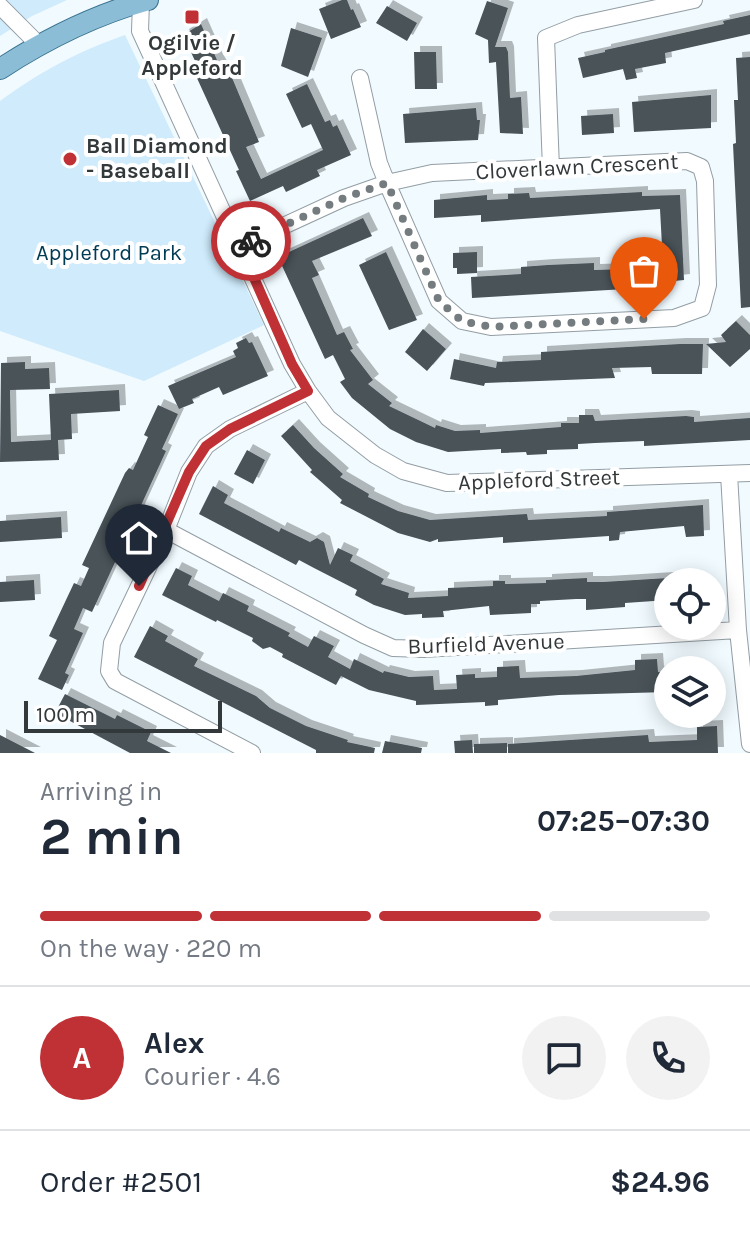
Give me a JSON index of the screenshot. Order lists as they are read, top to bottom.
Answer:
{
  "streets": {
    "street": ["Cloverlawn Crescent", "Appleford Street", "Burfield Avenue"]
  },
  "crossings": [
    ["Cloverlawn Crescent", "Appleford Street"]
  ],
  "parks": ["Appleford Park"],
  "places": {
    "transit": ["Ogilvie / Appleford"],
    "other": ["Ball Diamond - Baseball"]
  },
  "scale_bar": "100 m",
  "page": {
    "scale": "100 m",
    "heading": ["2 min", "Arriving in", "07:25–07:30"],
    "panel": [
      "Alex",
      "Courier · 4.6",
      "Order #2501",
      "$24.96"
    ],
    "bar": "On the way · 220 m",
    "round": "A"
  }
}
